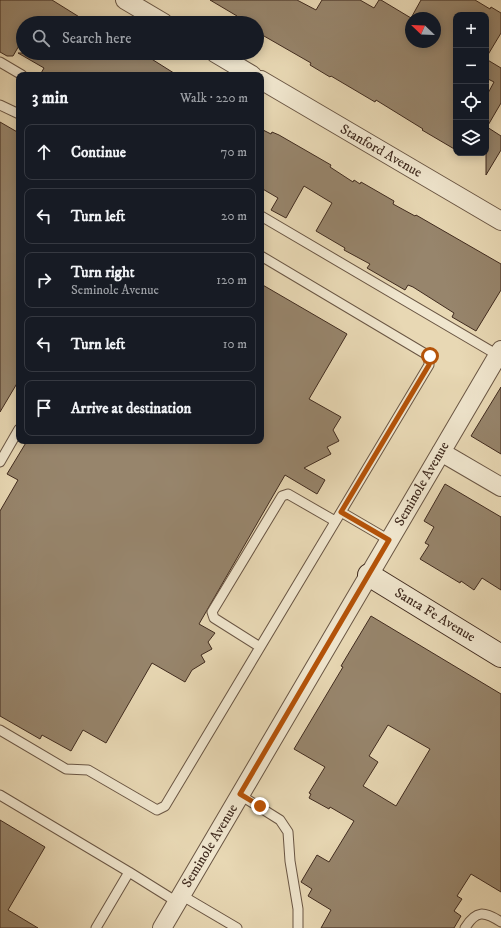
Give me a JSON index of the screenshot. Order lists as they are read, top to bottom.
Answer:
{
  "streets": {
    "street": ["Stanford Avenue", "Seminole Avenue", "Santa Fe Avenue"]
  },
  "crossings": [
    ["Seminole Avenue", "Santa Fe Avenue"]
  ],
  "north": "top left",
  "page": {
    "map_buttons": ["+", "−"],
    "search": "Search here",
    "heading": ["3 min", "Walk · 220 m"],
    "list": [
      ["Continue", "70 m"],
      ["Turn left", "20 m"],
      ["Turn right", "Seminole Avenue", "120 m"],
      ["Turn left", "10 m"],
      "Arrive at destination"
    ]
  }
}
